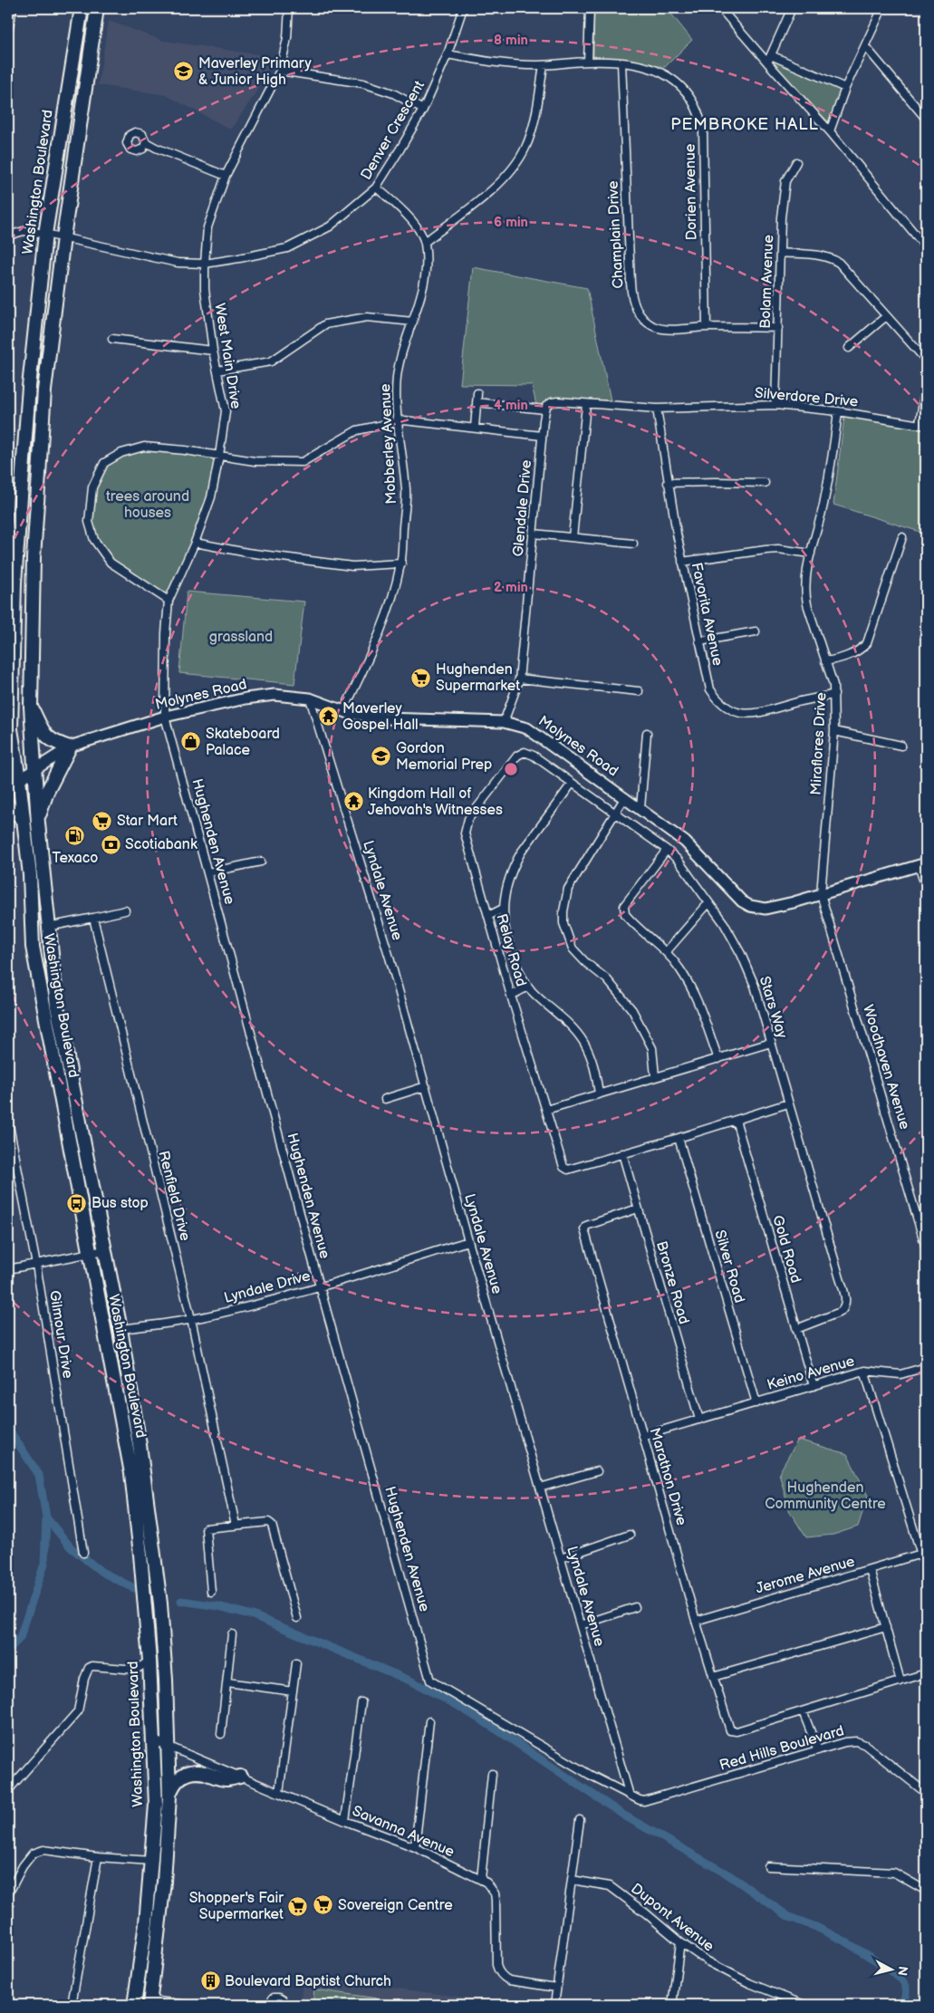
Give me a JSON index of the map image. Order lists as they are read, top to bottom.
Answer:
{
  "streets": {
    "highway": ["Washington Boulevard"],
    "main road": ["Molynes Road"],
    "street": [
      "Denver Crescent",
      "Dorien Avenue",
      "Champlain Drive",
      "Bolam Avenue",
      "West Main Drive",
      "Silverdore Drive",
      "Mobberley Avenue",
      "Glendale Drive",
      "Favorita Avenue",
      "Miraflores Drive",
      "Hughenden Avenue",
      "Lyndale Avenue",
      "Relay Road",
      "Stars Way",
      "Woodhaven Avenue",
      "Renfield Drive",
      "Gold Road",
      "Silver Road",
      "Bronze Road",
      "Lyndale Drive",
      "Gilmour Drive",
      "Keino Avenue",
      "Marathon Drive",
      "Jerome Avenue",
      "Red Hills Boulevard",
      "Savanna Avenue",
      "Dupont Avenue"
    ]
  },
  "crossings": [
    ["Denver Crescent", "Washington Boulevard"],
    ["Denver Crescent", "Dorien Avenue"],
    ["Denver Crescent", "West Main Drive"],
    ["Washington Boulevard", "Molynes Road"],
    ["Washington Boulevard", "Lyndale Drive"],
    ["Washington Boulevard", "Savanna Avenue"],
    ["Dorien Avenue", "Champlain Drive"],
    ["Champlain Drive", "Bolam Avenue"],
    ["Bolam Avenue", "Silverdore Drive"],
    ["West Main Drive", "Molynes Road"],
    ["West Main Drive", "Hughenden Avenue"],
    ["Silverdore Drive", "Favorita Avenue"],
    ["Silverdore Drive", "Miraflores Drive"],
    ["Mobberley Avenue", "Molynes Road"],
    ["Glendale Drive", "Molynes Road"],
    ["Favorita Avenue", "Miraflores Drive"],
    ["Molynes Road", "Miraflores Drive"],
    ["Molynes Road", "Hughenden Avenue"],
    ["Molynes Road", "Lyndale Avenue"],
    ["Molynes Road", "Woodhaven Avenue"],
    ["Miraflores Drive", "Woodhaven Avenue"],
    ["Hughenden Avenue", "Lyndale Drive"],
    ["Hughenden Avenue", "Red Hills Boulevard"],
    ["Lyndale Avenue", "Lyndale Drive"],
    ["Lyndale Avenue", "Red Hills Boulevard"],
    ["Relay Road", "Stars Way"],
    ["Relay Road", "Bronze Road"],
    ["Stars Way", "Gold Road"],
    ["Renfield Drive", "Lyndale Drive"],
    ["Gold Road", "Keino Avenue"],
    ["Silver Road", "Keino Avenue"],
    ["Bronze Road", "Keino Avenue"],
    ["Bronze Road", "Marathon Drive"],
    ["Keino Avenue", "Marathon Drive"],
    ["Keino Avenue", "Jerome Avenue"],
    ["Marathon Drive", "Jerome Avenue"]
  ],
  "districts": ["PEMBROKE HALL"],
  "parks": ["trees around houses", "grassland", "Hughenden Community Centre"],
  "places": {
    "school or university": ["Maverley Primary & Junior High", "Gordon Memorial Prep"],
    "supermarket": [
      "Hughenden Supermarket",
      "Star Mart",
      "Sovereign Centre",
      "Shopper's Fair Supermarket"
    ],
    "temple": ["Maverley Gospel Hall", "Kingdom Hall of Jehovah's Witnesses"],
    "shop": ["Skateboard Palace"],
    "fuel station": ["Texaco"],
    "bank": ["Scotiabank"],
    "bus stop": ["Bus stop"],
    "building": ["Boulevard Baptist Church"]
  },
  "north": "right",
  "rings": [
    "8 min",
    "6 min",
    "4 min",
    "2 min"
  ]
}
